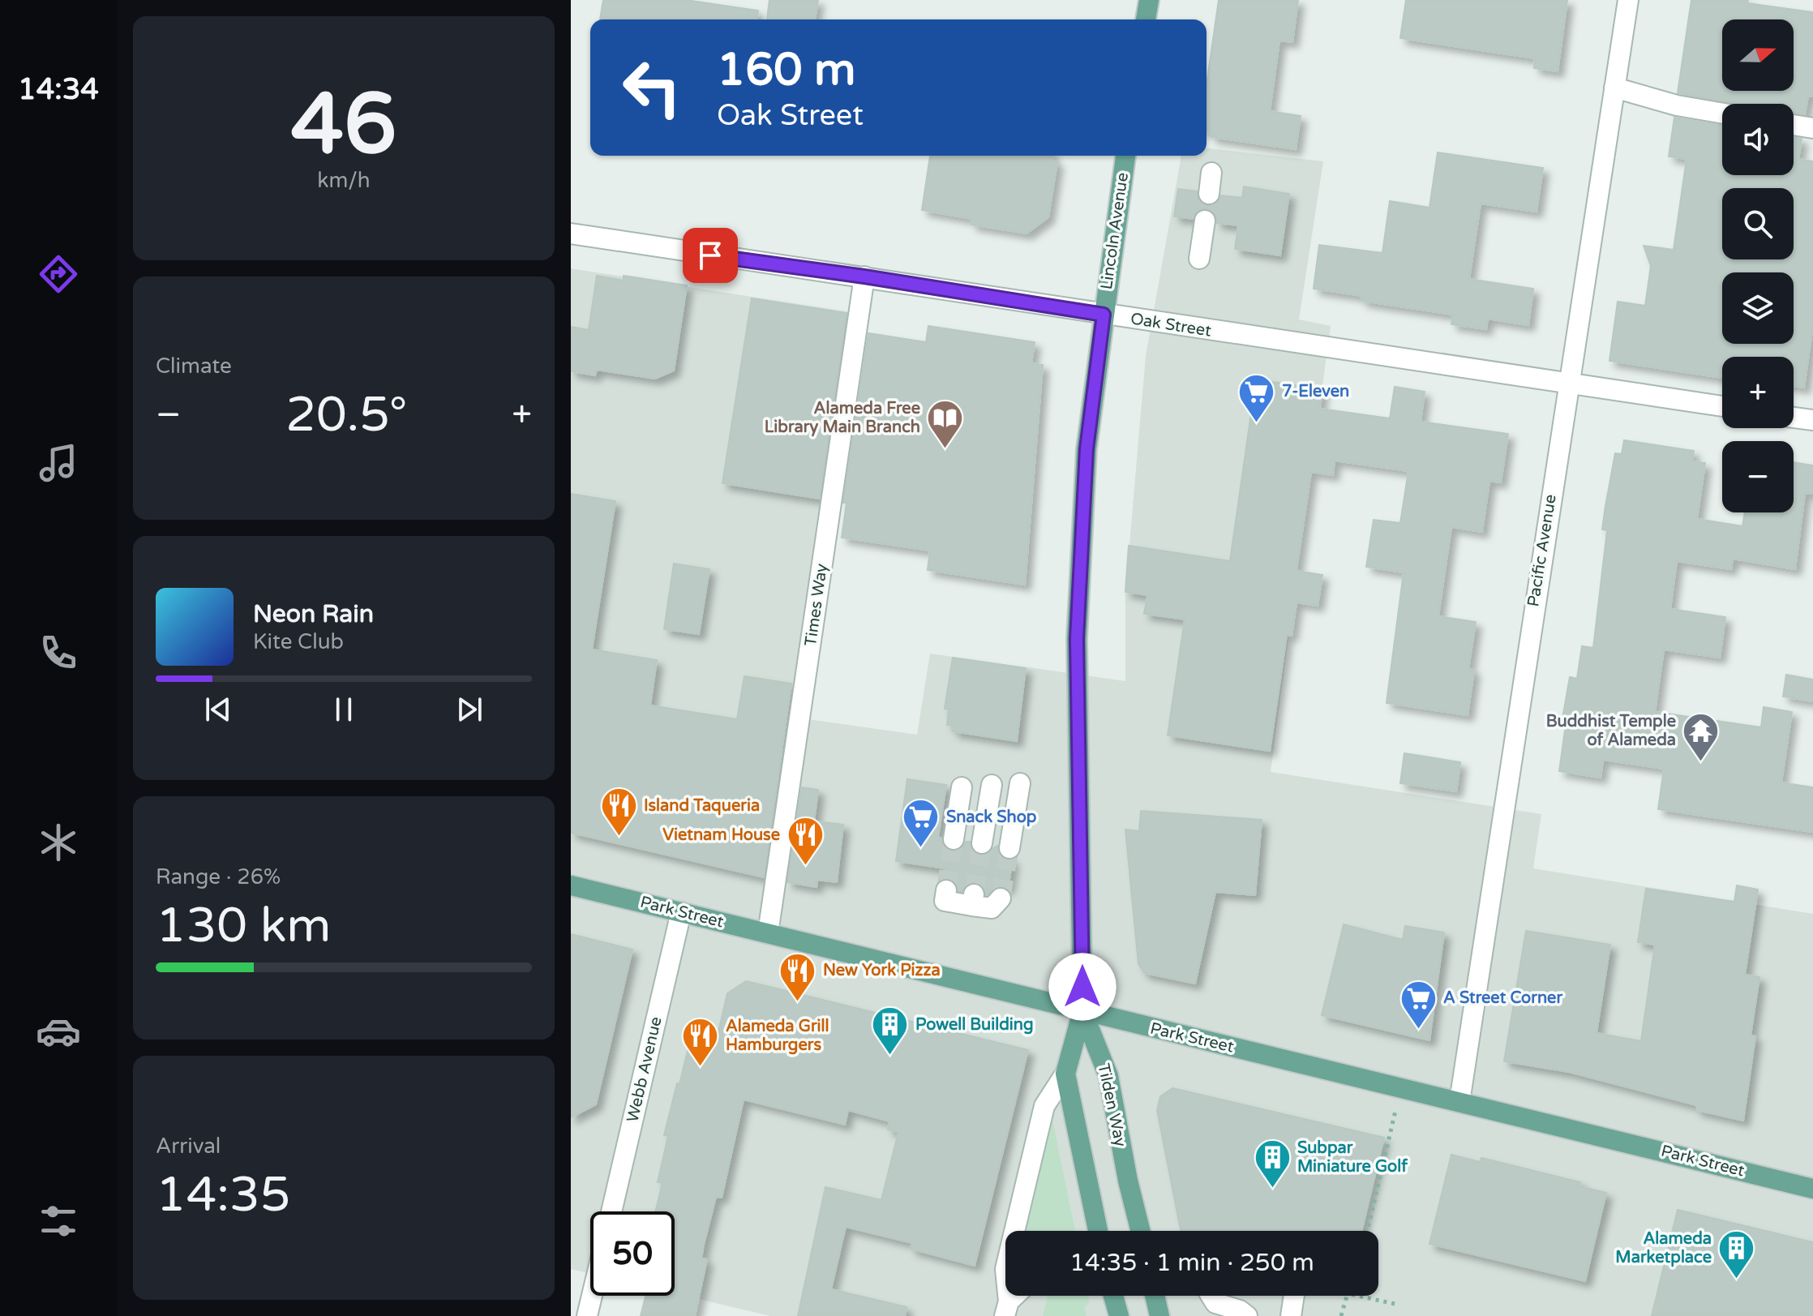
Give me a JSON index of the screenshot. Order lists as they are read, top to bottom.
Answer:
{
  "streets": {
    "main road": ["Lincoln Avenue", "Park Street", "Tilden Way"],
    "street": [
      "Oak Street",
      "Pacific Avenue",
      "Times Way",
      "Webb Avenue"
    ]
  },
  "crossings": [
    ["Lincoln Avenue", "Oak Street"],
    ["Lincoln Avenue", "Park Street"],
    ["Lincoln Avenue", "Tilden Way"],
    ["Oak Street", "Pacific Avenue"],
    ["Oak Street", "Times Way"],
    ["Pacific Avenue", "Park Street"],
    ["Times Way", "Park Street"],
    ["Park Street", "Webb Avenue"],
    ["Park Street", "Tilden Way"]
  ],
  "places": {
    "supermarket": ["7-Eleven", "Snack Shop", "A Street Corner"],
    "library": ["Alameda Free Library Main Branch"],
    "temple": ["Buddhist Temple of Alameda"],
    "restaurant": [
      "Island Taqueria",
      "Vietnam House",
      "New York Pizza",
      "Alameda Grill Hamburgers"
    ],
    "building": ["Powell Building", "Subpar Miniature Golf", "Alameda Marketplace"]
  },
  "north": "right",
  "page": {
    "tabs": "14:34",
    "tile": [
      ["46", "km/h"],
      "Climate",
      ["Range · 26%", "130 km"],
      ["Arrival", "14:35"]
    ],
    "map_buttons": ["+", "−"],
    "turn": ["160 m", "Oak Street"],
    "heat": ["−", "20.5°", "+"],
    "song": ["Neon Rain", "Kite Club"],
    "limit": "50",
    "trip": "14:35 · 1 min · 250 m"
  }
}
